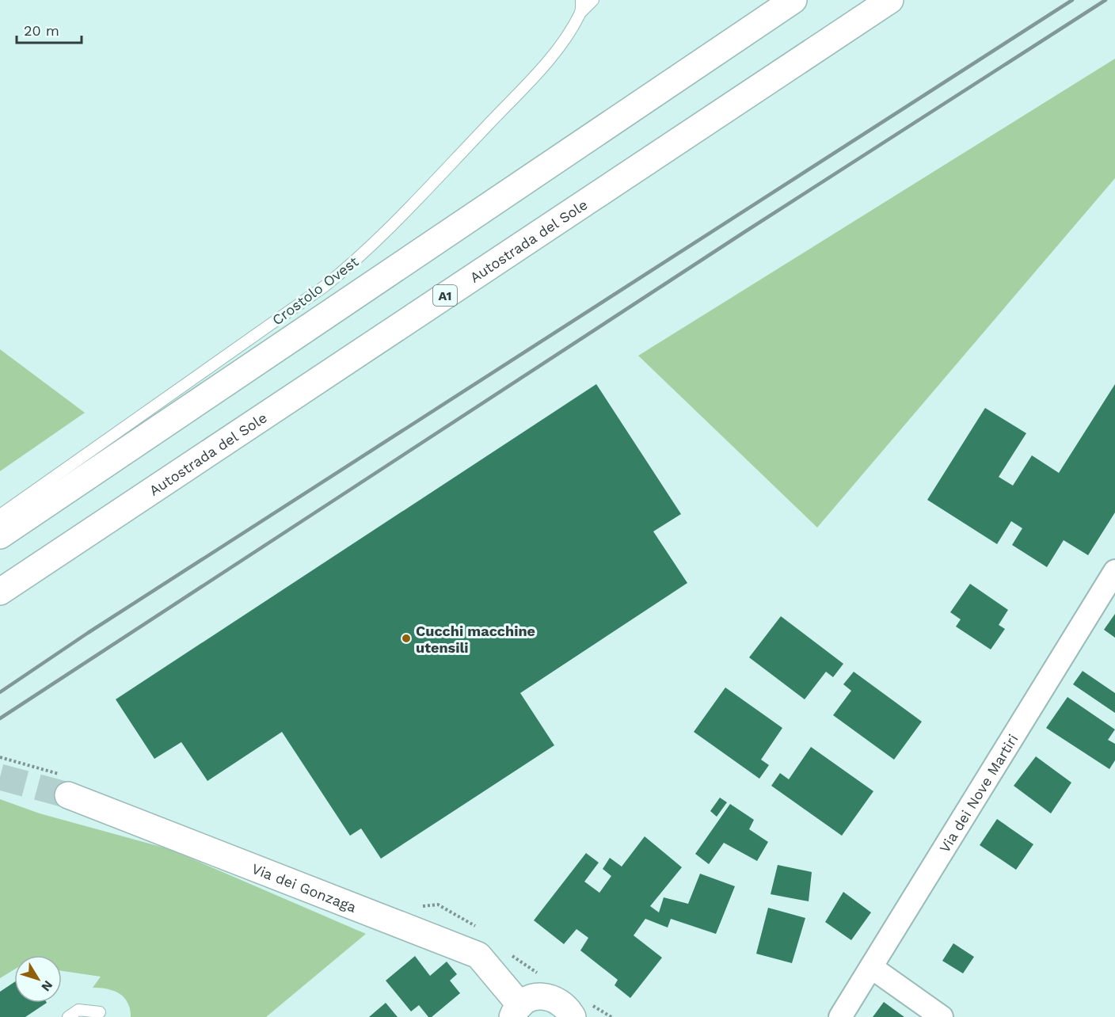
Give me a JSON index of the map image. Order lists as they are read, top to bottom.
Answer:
{
  "streets": {
    "main road": ["Autostrada del Sole", "A1", "Via dei Gonzaga"],
    "street": ["Via dei Nove Martiri"],
    "lane": ["Crostolo Ovest"]
  },
  "places": ["Cucchi macchine utensili"],
  "scale_bar": "20 m",
  "north": "bottom right"
}
